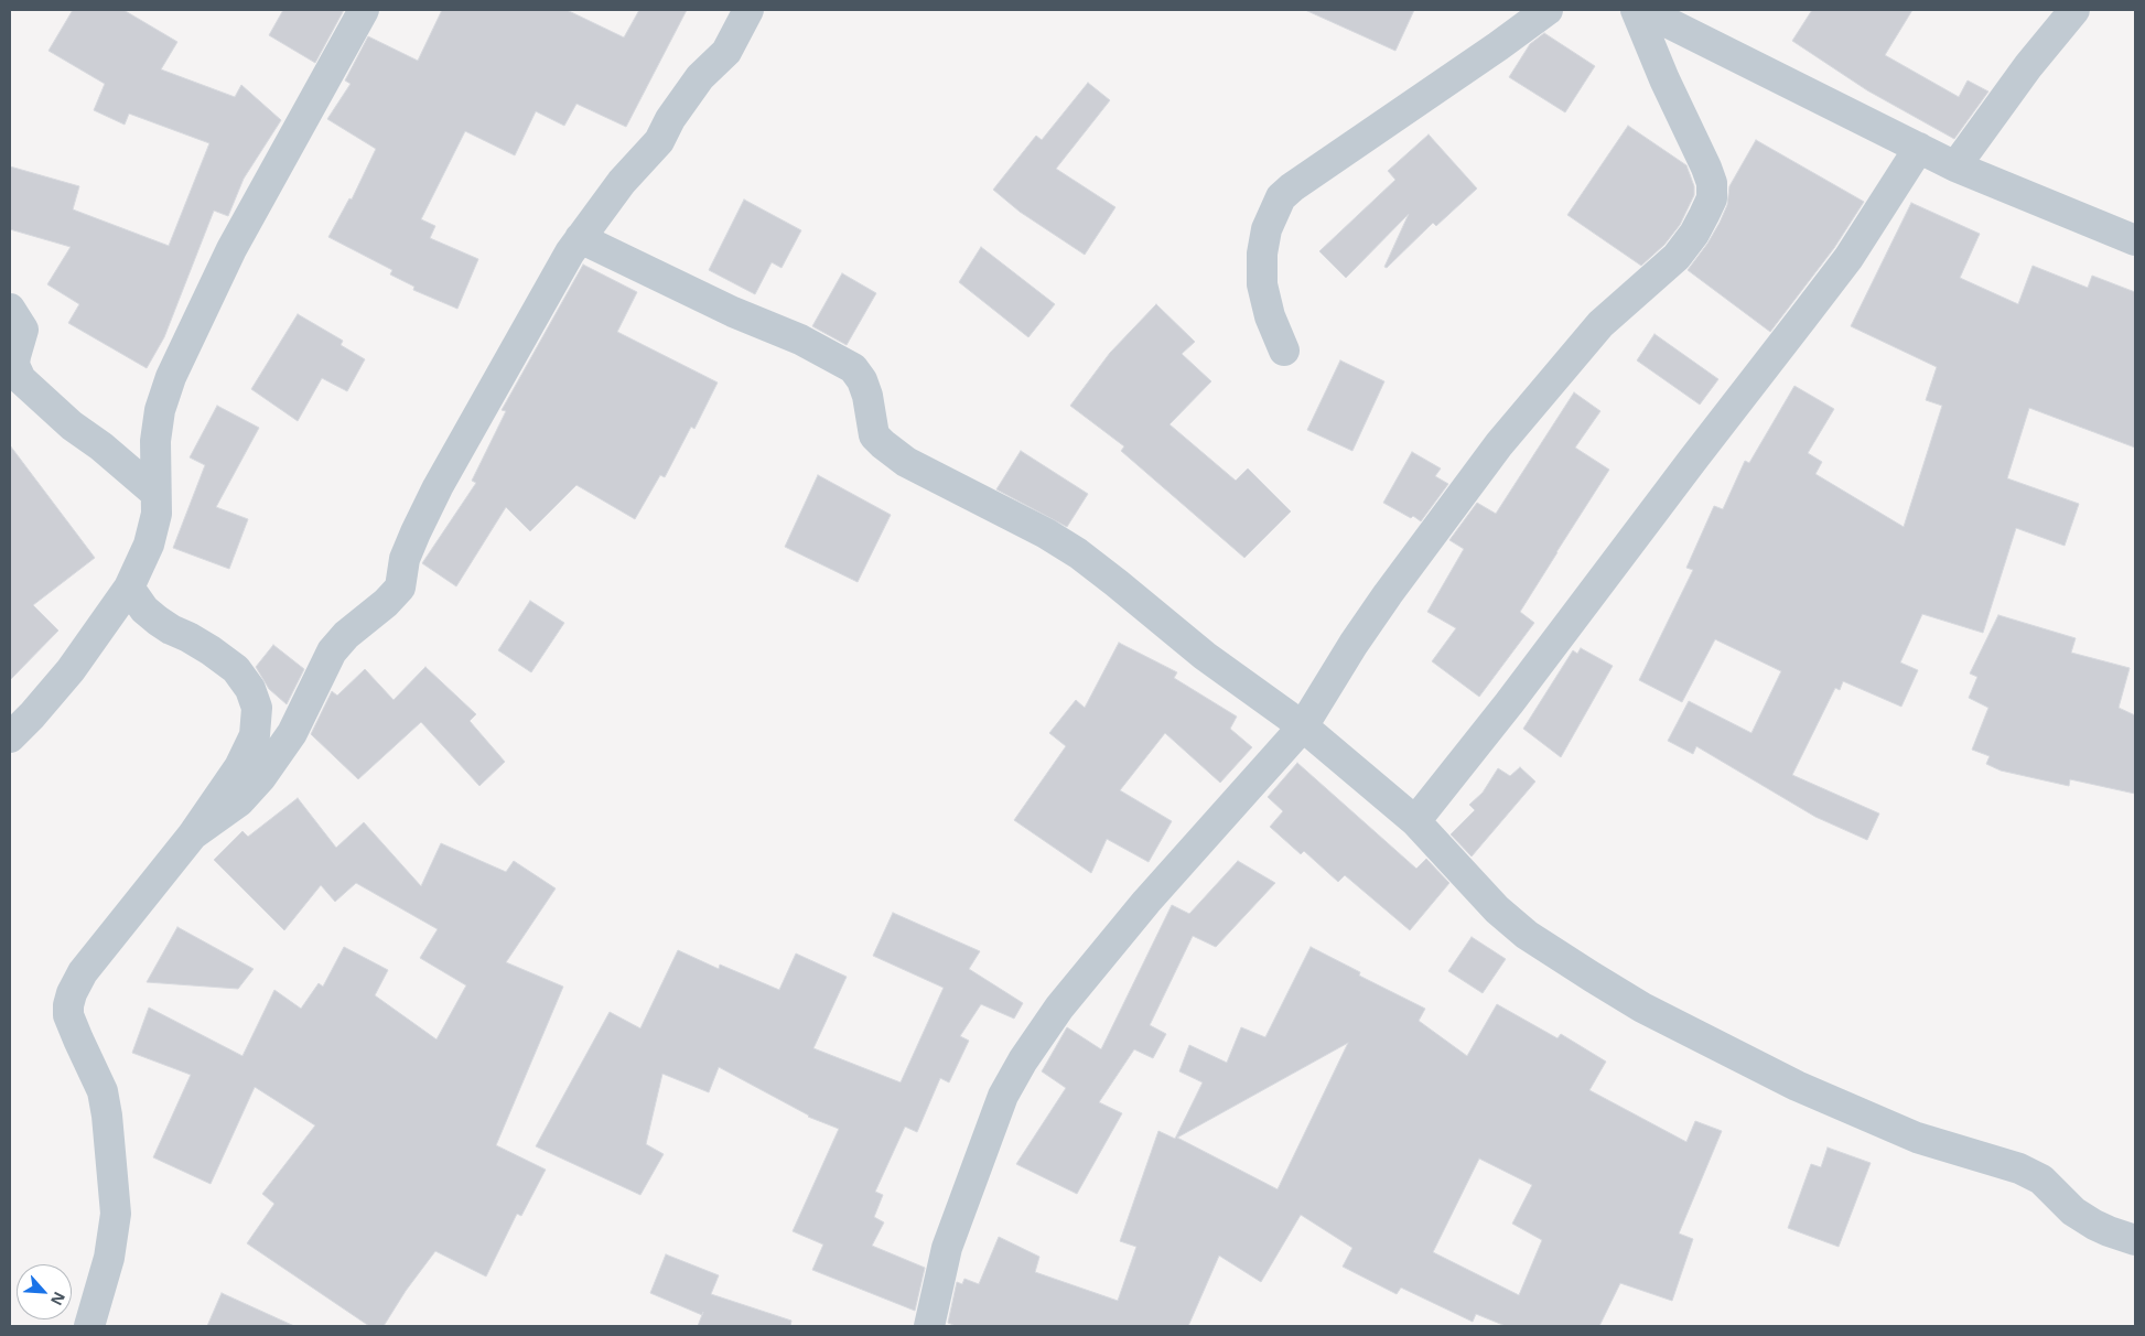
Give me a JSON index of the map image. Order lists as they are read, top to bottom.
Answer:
{
  "north": "bottom right"
}
